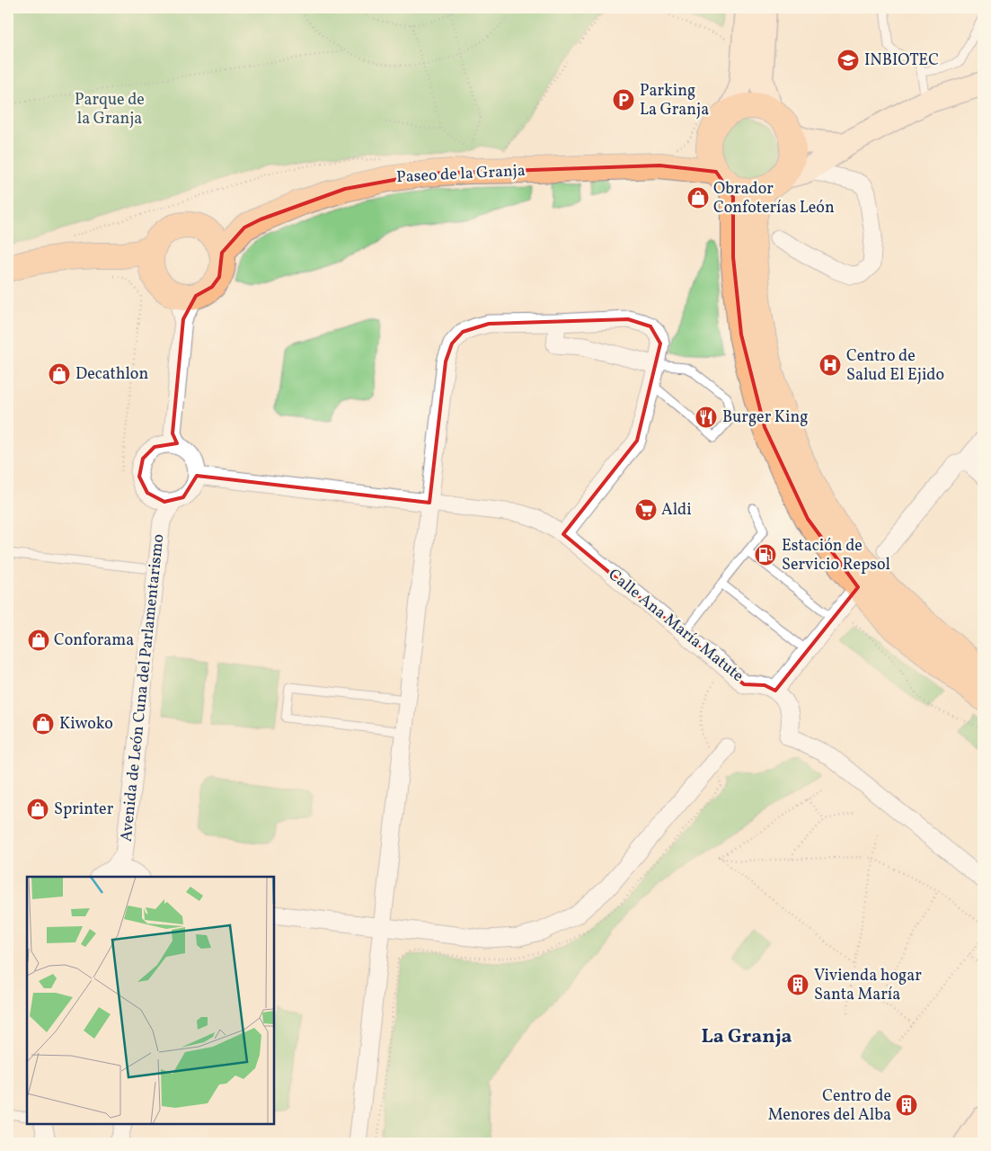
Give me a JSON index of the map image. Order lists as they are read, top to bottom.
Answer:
{
  "streets": {
    "main road": ["Paseo de la Granja"],
    "street": ["Calle Ana María Matute", "Avenida de León Cuna del Parlamentarismo"]
  },
  "crossings": [
    ["Calle Ana María Matute", "Avenida de León Cuna del Parlamentarismo"]
  ],
  "districts": ["La Granja"],
  "parks": ["Parque de la Granja"],
  "places": {
    "school or university": ["INBIOTEC"],
    "parking": ["Parking La Granja"],
    "shop": [
      "Obrador Confoterías León",
      "Decathlon",
      "Conforama",
      "Kiwoko",
      "Sprinter"
    ],
    "hospital": ["Centro de Salud El Ejido"],
    "restaurant": ["Burger King"],
    "supermarket": ["Aldi"],
    "fuel station": ["Estación de Servicio Repsol"],
    "building": ["Vivienda hogar Santa María", "Centro de Menores del Alba"]
  }
}
